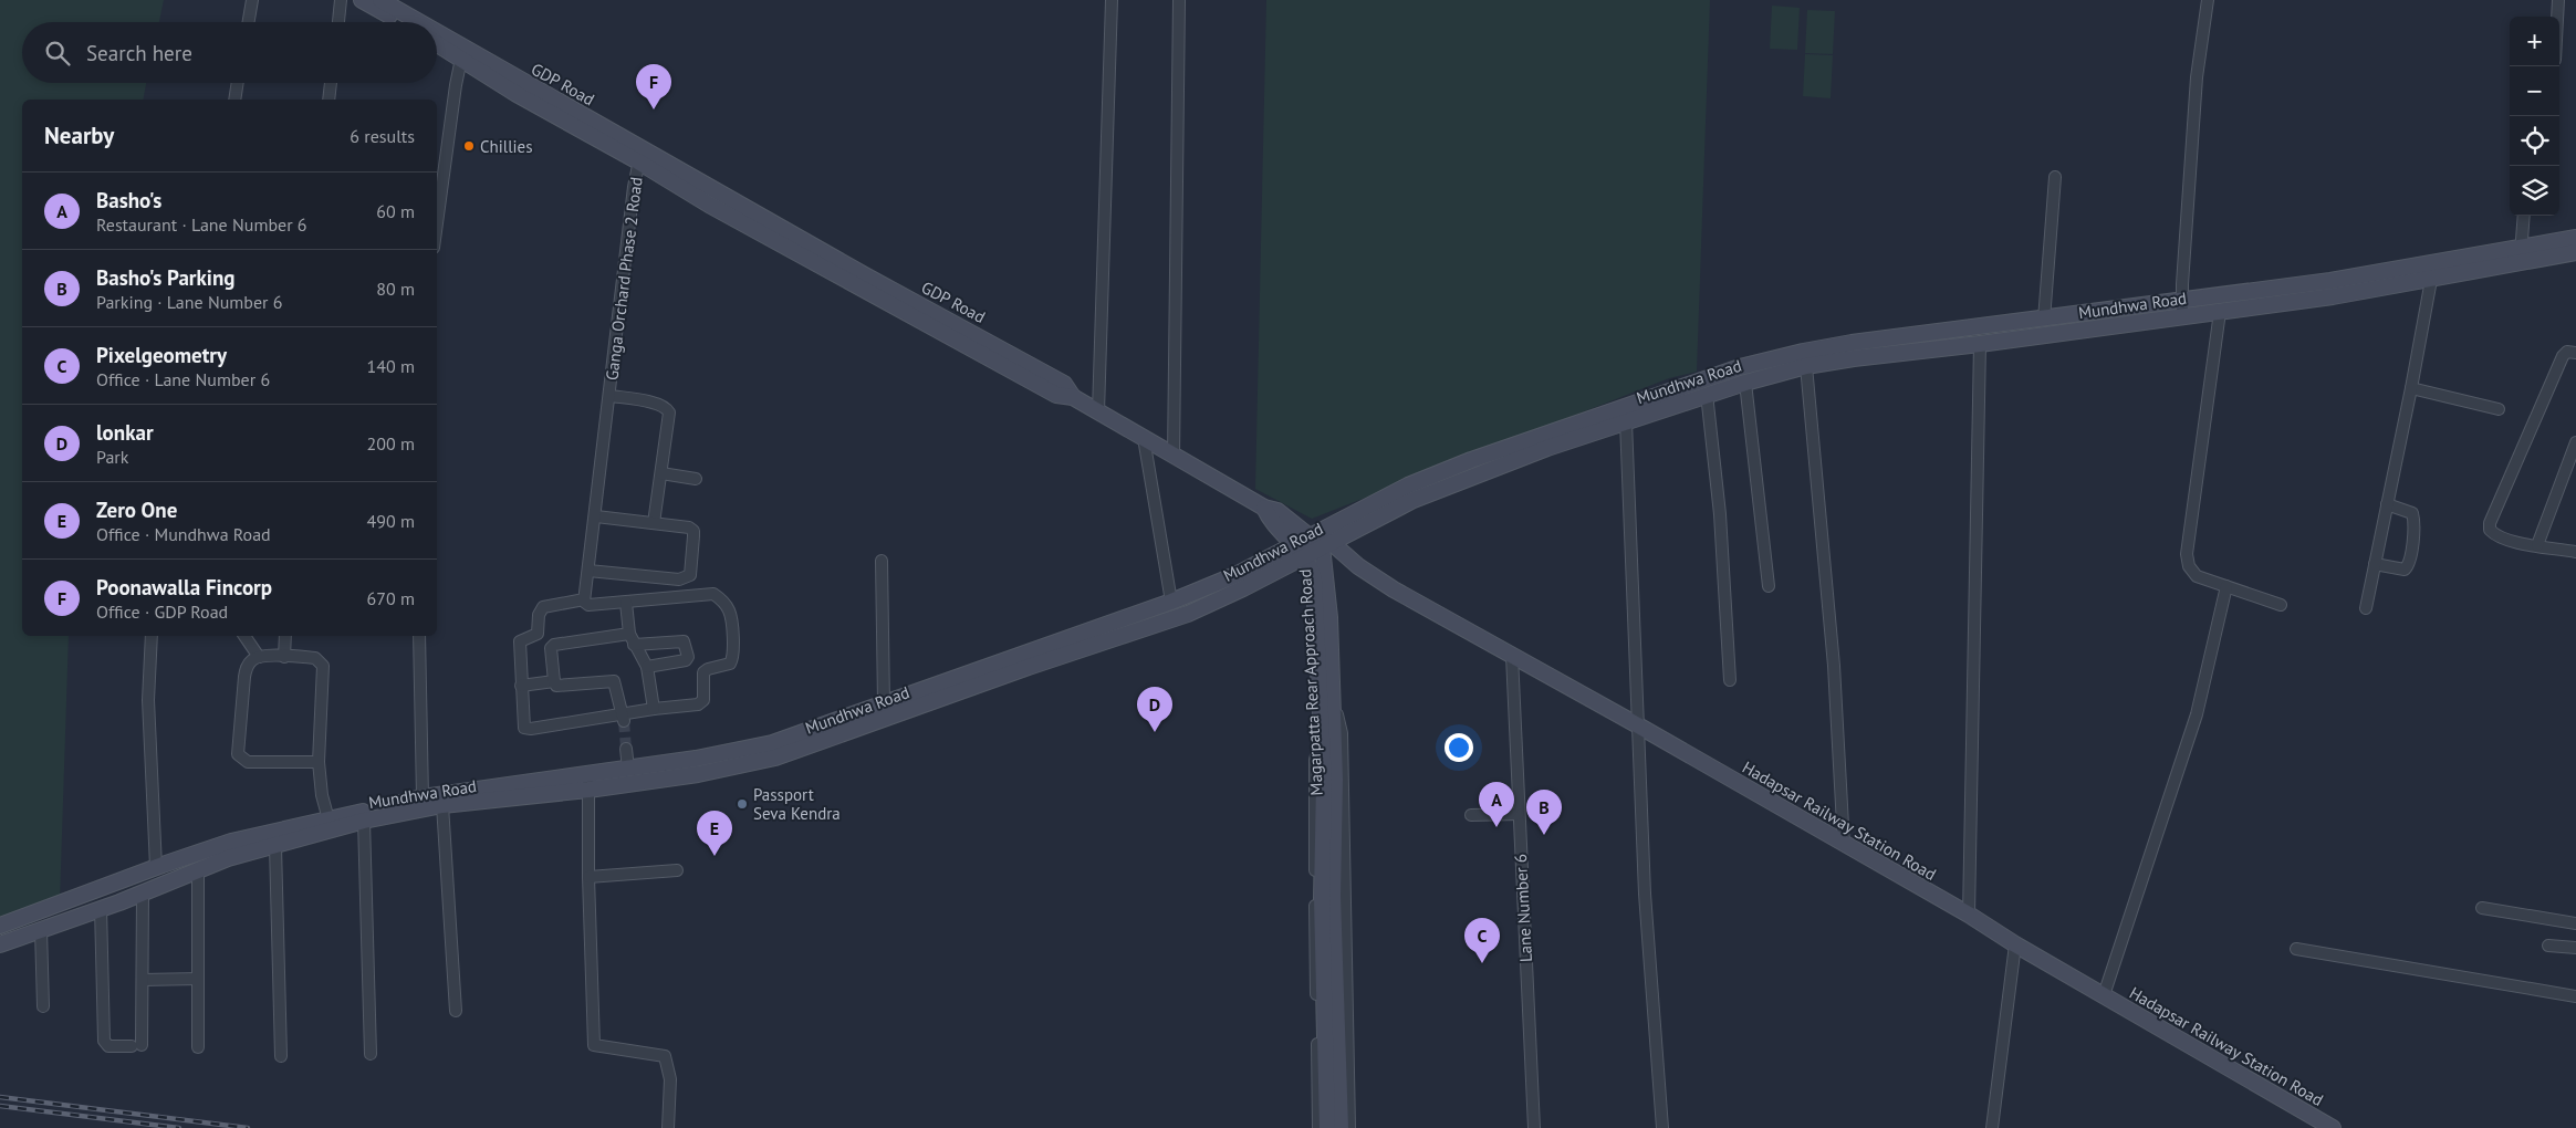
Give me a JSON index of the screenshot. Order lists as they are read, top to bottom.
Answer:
{
  "streets": {
    "main road": [
      "GDP Road",
      "Mundhwa Road",
      "Magarpatta Rear Approach Road",
      "Hadapsar Railway Station Road"
    ],
    "street": ["Ganga Orchard Phase 2 Road", "Lane Number 6"]
  },
  "crossings": [
    ["GDP Road", "Ganga Orchard Phase 2 Road"],
    ["GDP Road", "Magarpatta Rear Approach Road"],
    ["Mundhwa Road", "Magarpatta Rear Approach Road"],
    ["Mundhwa Road", "Hadapsar Railway Station Road"],
    ["Magarpatta Rear Approach Road", "Hadapsar Railway Station Road"],
    ["Hadapsar Railway Station Road", "Lane Number 6"]
  ],
  "places": ["Chillies", "Passport Seva Kendra"],
  "page": {
    "map_buttons": ["+", "−"],
    "search": "Search here",
    "pins": [
      "F",
      "D",
      "A",
      "B",
      "E",
      "C"
    ],
    "heading": ["Nearby", "6 results"],
    "list": [
      {
        "mark": "A",
        "name": "Basho's",
        "note": "Restaurant · Lane Number 6",
        "value": "60 m"
      },
      {
        "mark": "B",
        "name": "Basho's Parking",
        "note": "Parking · Lane Number 6",
        "value": "80 m"
      },
      {
        "mark": "C",
        "name": "Pixelgeometry",
        "note": "Office · Lane Number 6",
        "value": "140 m"
      },
      {
        "mark": "D",
        "name": "lonkar",
        "note": "Park",
        "value": "200 m"
      },
      {
        "mark": "E",
        "name": "Zero One",
        "note": "Office · Mundhwa Road",
        "value": "490 m"
      },
      {
        "mark": "F",
        "name": "Poonawalla Fincorp",
        "note": "Office · GDP Road",
        "value": "670 m"
      }
    ]
  }
}
